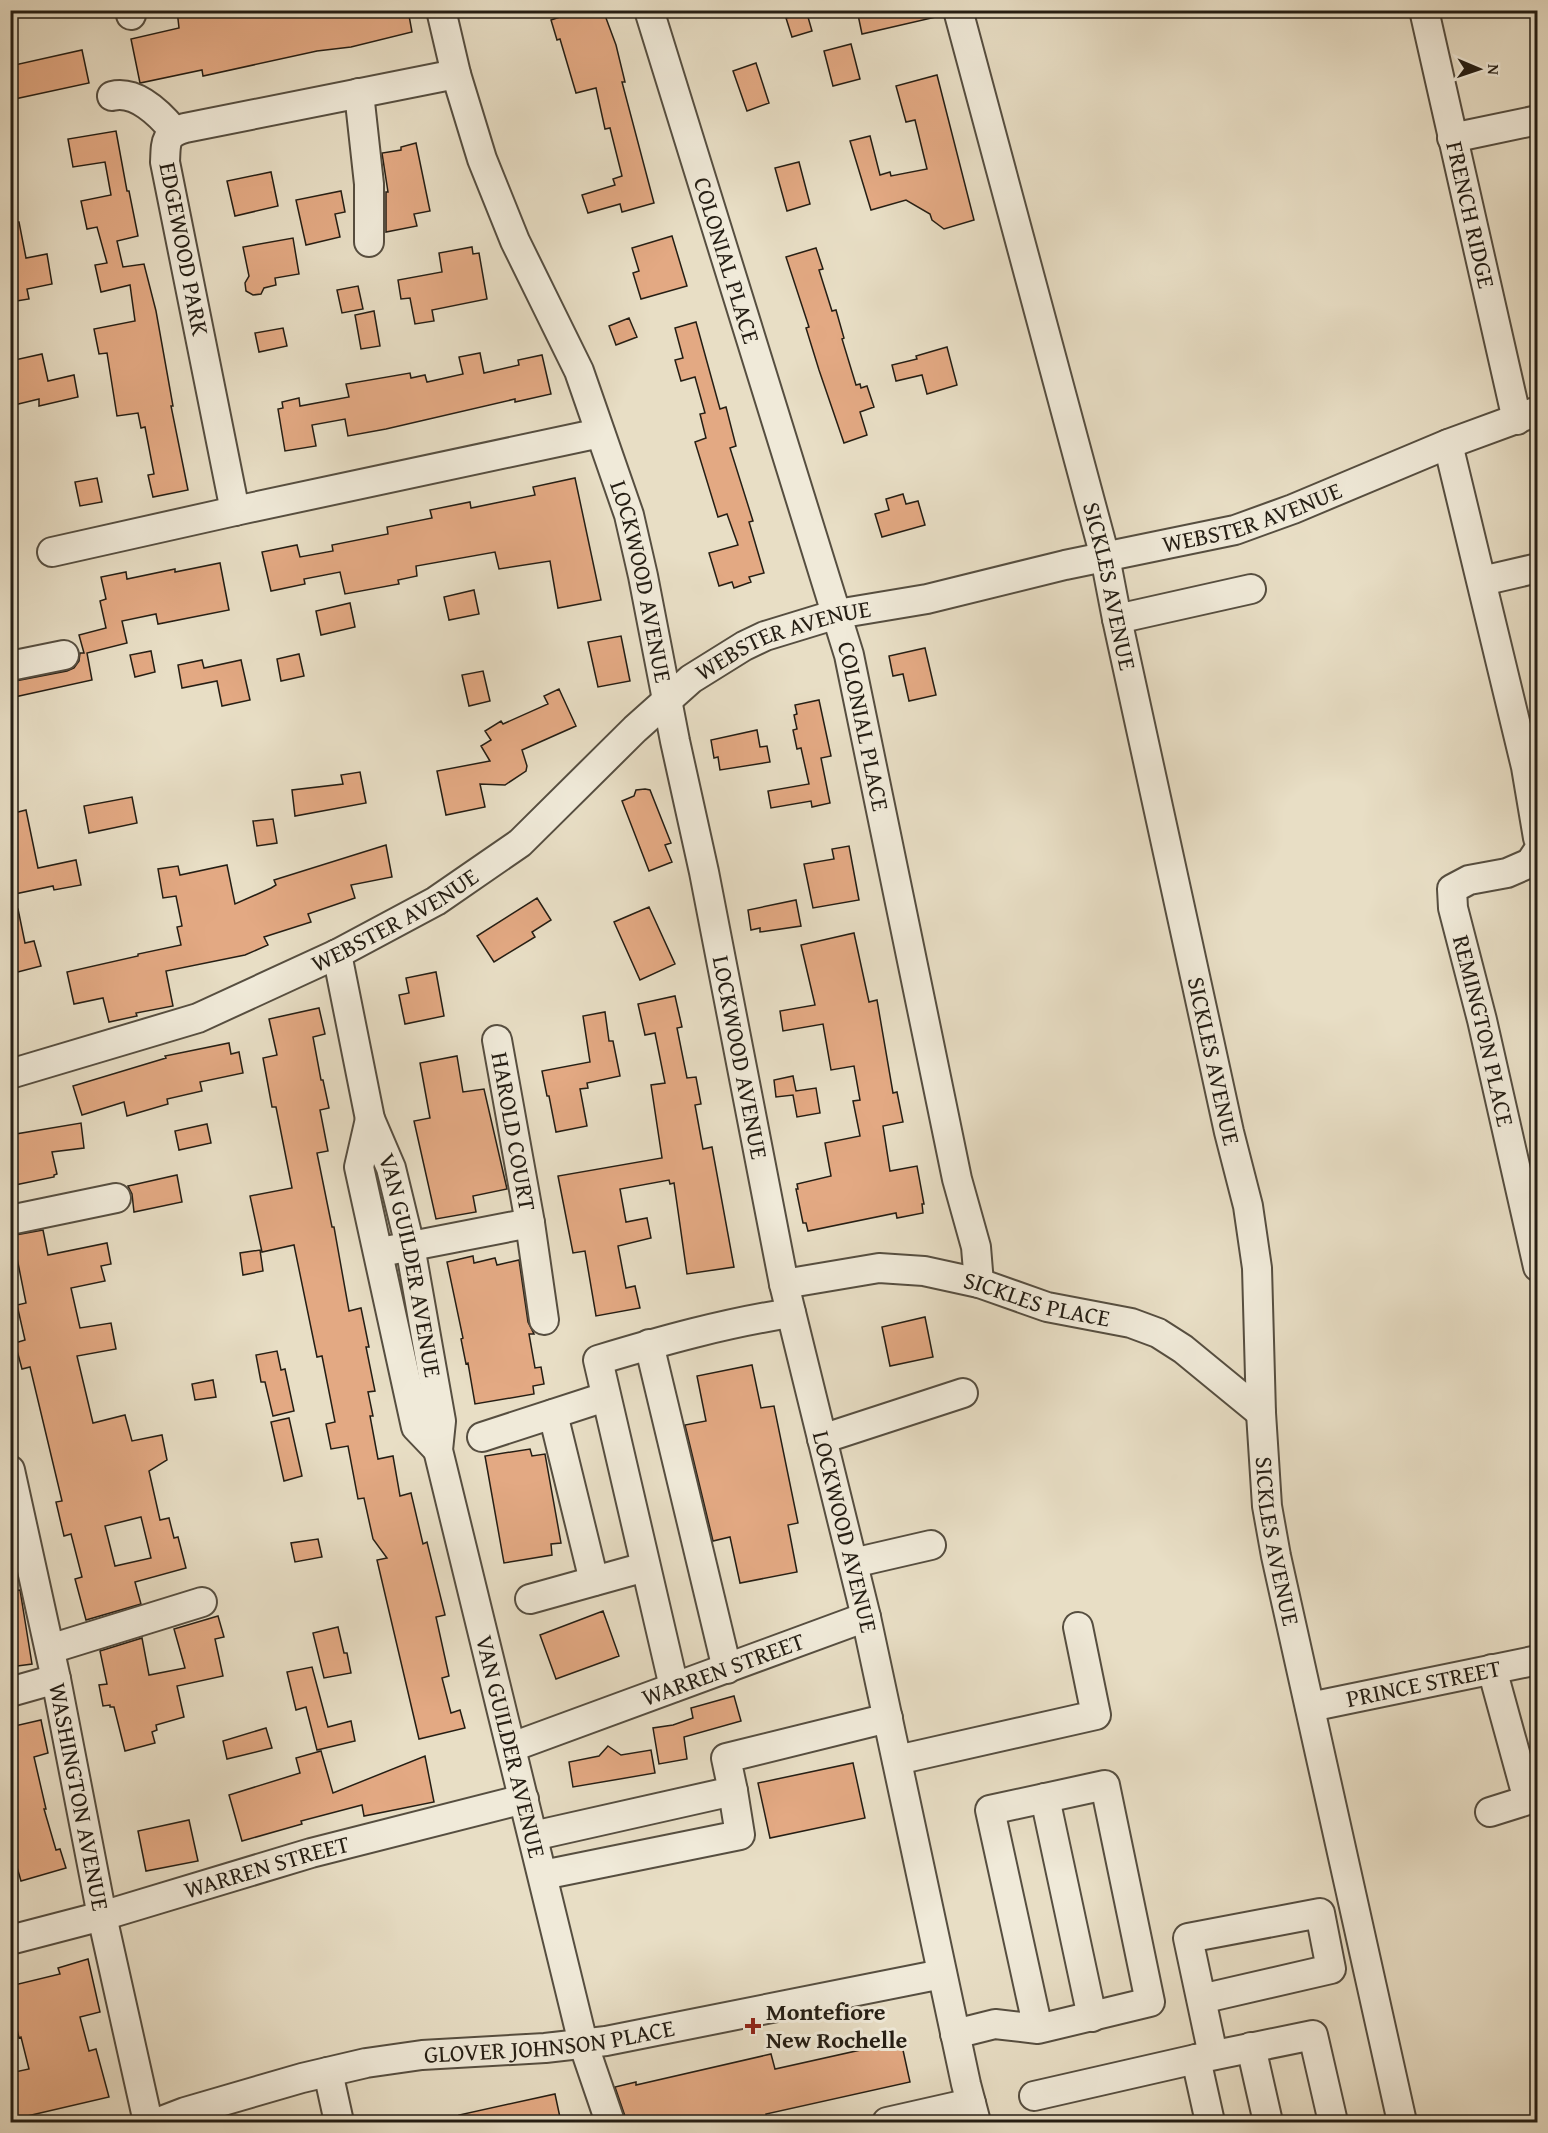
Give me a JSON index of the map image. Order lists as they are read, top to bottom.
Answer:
{
  "streets": {
    "street": [
      "FRENCH RIDGE",
      "EDGEWOOD PARK",
      "COLONIAL PLACE",
      "WEBSTER AVENUE",
      "LOCKWOOD AVENUE",
      "SICKLES AVENUE",
      "REMINGTON PLACE",
      "HAROLD COURT",
      "VAN GUILDER AVENUE",
      "SICKLES PLACE",
      "WARREN STREET",
      "PRINCE STREET",
      "WASHINGTON AVENUE",
      "GLOVER JOHNSON PLACE"
    ]
  },
  "crossings": [
    ["FRENCH RIDGE", "WEBSTER AVENUE"],
    ["EDGEWOOD PARK", "LOCKWOOD AVENUE"],
    ["COLONIAL PLACE", "WEBSTER AVENUE"],
    ["COLONIAL PLACE", "SICKLES PLACE"],
    ["WEBSTER AVENUE", "LOCKWOOD AVENUE"],
    ["WEBSTER AVENUE", "SICKLES AVENUE"],
    ["WEBSTER AVENUE", "VAN GUILDER AVENUE"],
    ["LOCKWOOD AVENUE", "SICKLES PLACE"],
    ["LOCKWOOD AVENUE", "WARREN STREET"],
    ["LOCKWOOD AVENUE", "GLOVER JOHNSON PLACE"],
    ["SICKLES AVENUE", "SICKLES PLACE"],
    ["SICKLES AVENUE", "PRINCE STREET"],
    ["HAROLD COURT", "VAN GUILDER AVENUE"],
    ["VAN GUILDER AVENUE", "WARREN STREET"],
    ["VAN GUILDER AVENUE", "GLOVER JOHNSON PLACE"],
    ["WARREN STREET", "WASHINGTON AVENUE"]
  ],
  "places": {
    "health": ["Montefiore New Rochelle"]
  },
  "north": "right"
}
